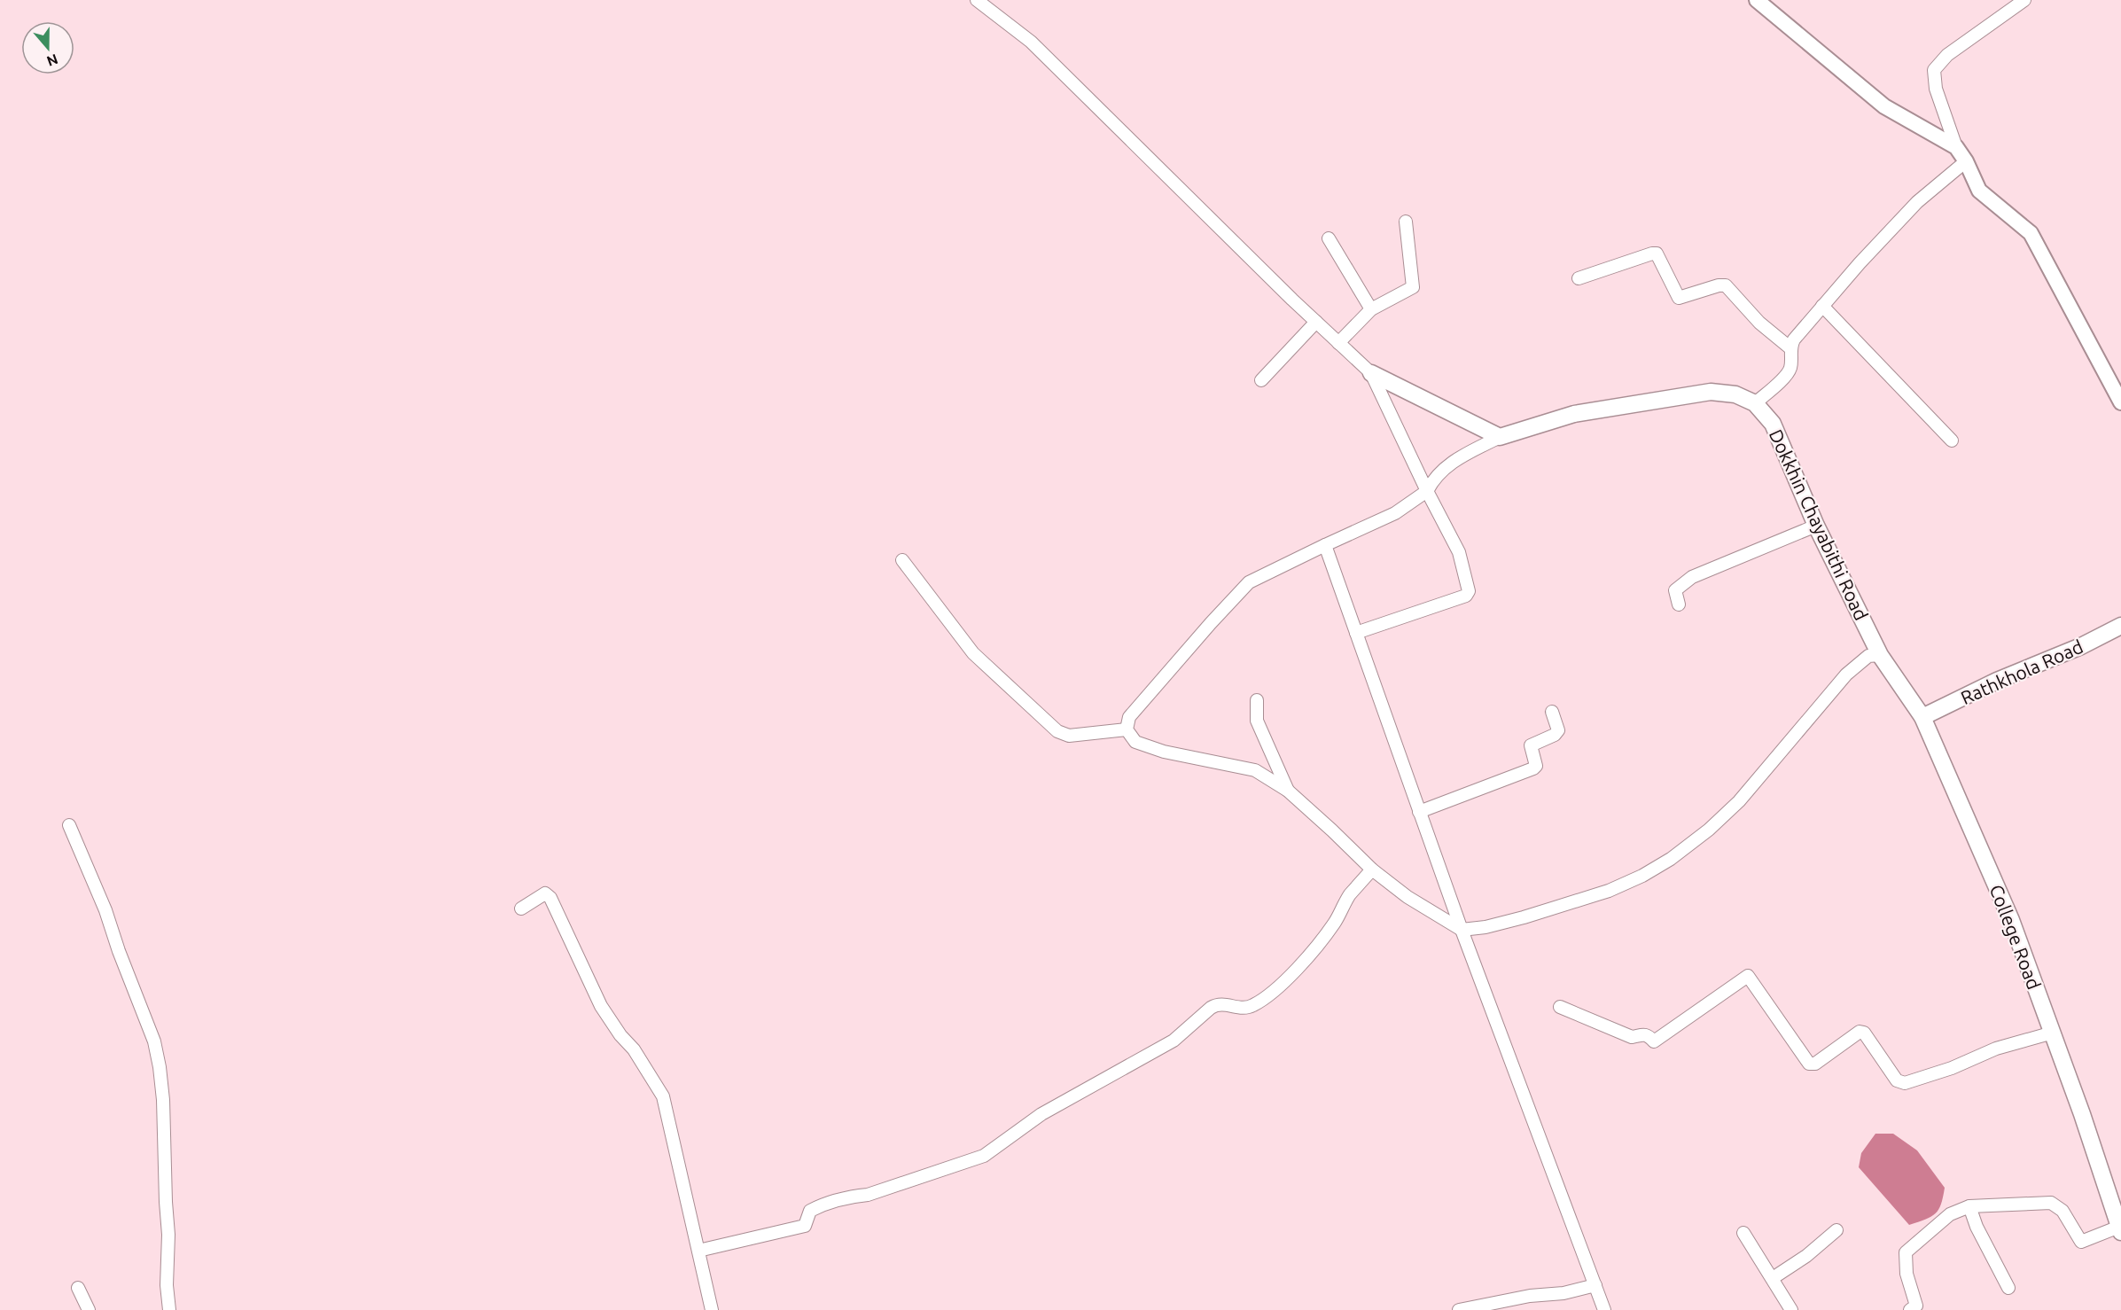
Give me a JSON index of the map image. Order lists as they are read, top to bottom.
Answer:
{
  "streets": {
    "main road": ["Dokkhin Chayabithi Road", "Rathkhola Road", "College Road"]
  },
  "crossings": [
    ["Dokkhin Chayabithi Road", "College Road"],
    ["Rathkhola Road", "College Road"]
  ],
  "north": "bottom"
}
